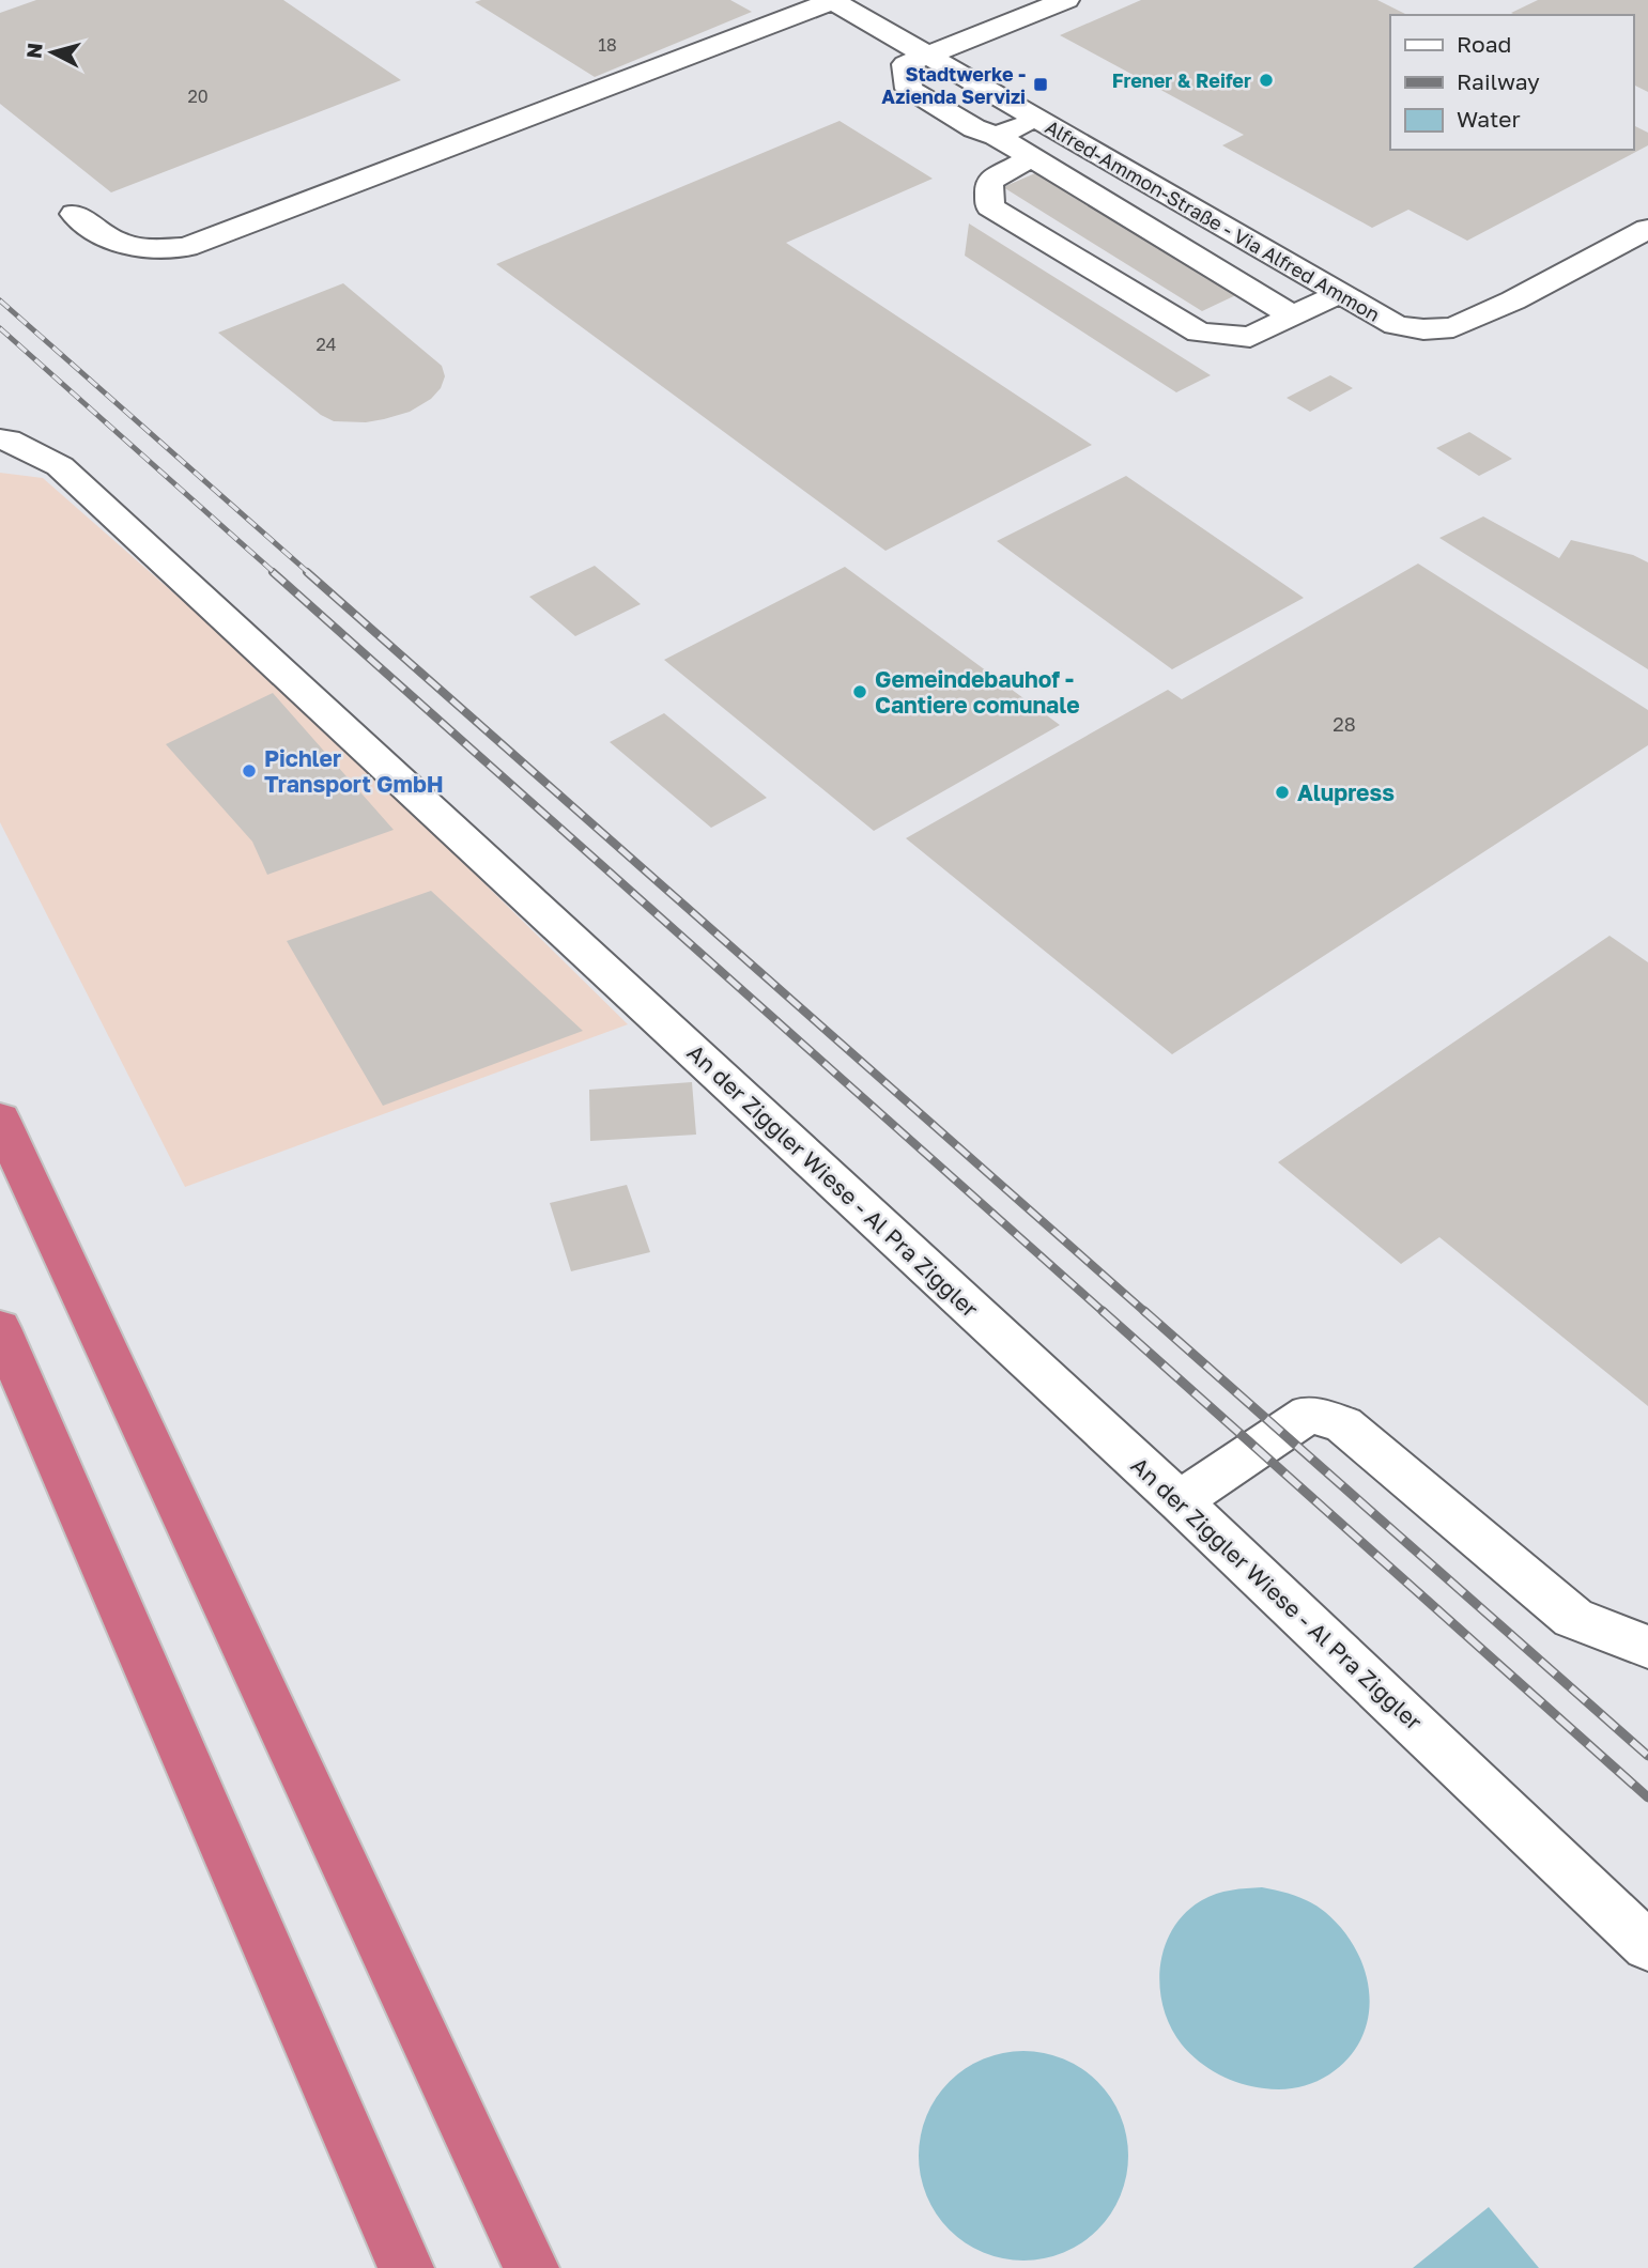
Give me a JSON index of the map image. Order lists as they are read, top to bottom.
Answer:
{
  "streets": {
    "street": ["Alfred-Ammon-Straße - Via Alfred Ammon", "An der Ziggler Wiese - Al Pra Ziggler"]
  },
  "places": {
    "other": [
      "Frener & Reifer",
      "Gemeindebauhof - Cantiere comunale",
      "Pichler Transport GmbH",
      "Alupress"
    ],
    "transit": ["Stadtwerke - Azienda Servizi"]
  },
  "house_numbers": [
    "18",
    "20",
    "24",
    "28"
  ],
  "legend": ["Road", "Railway", "Water"],
  "north": "left"
}
